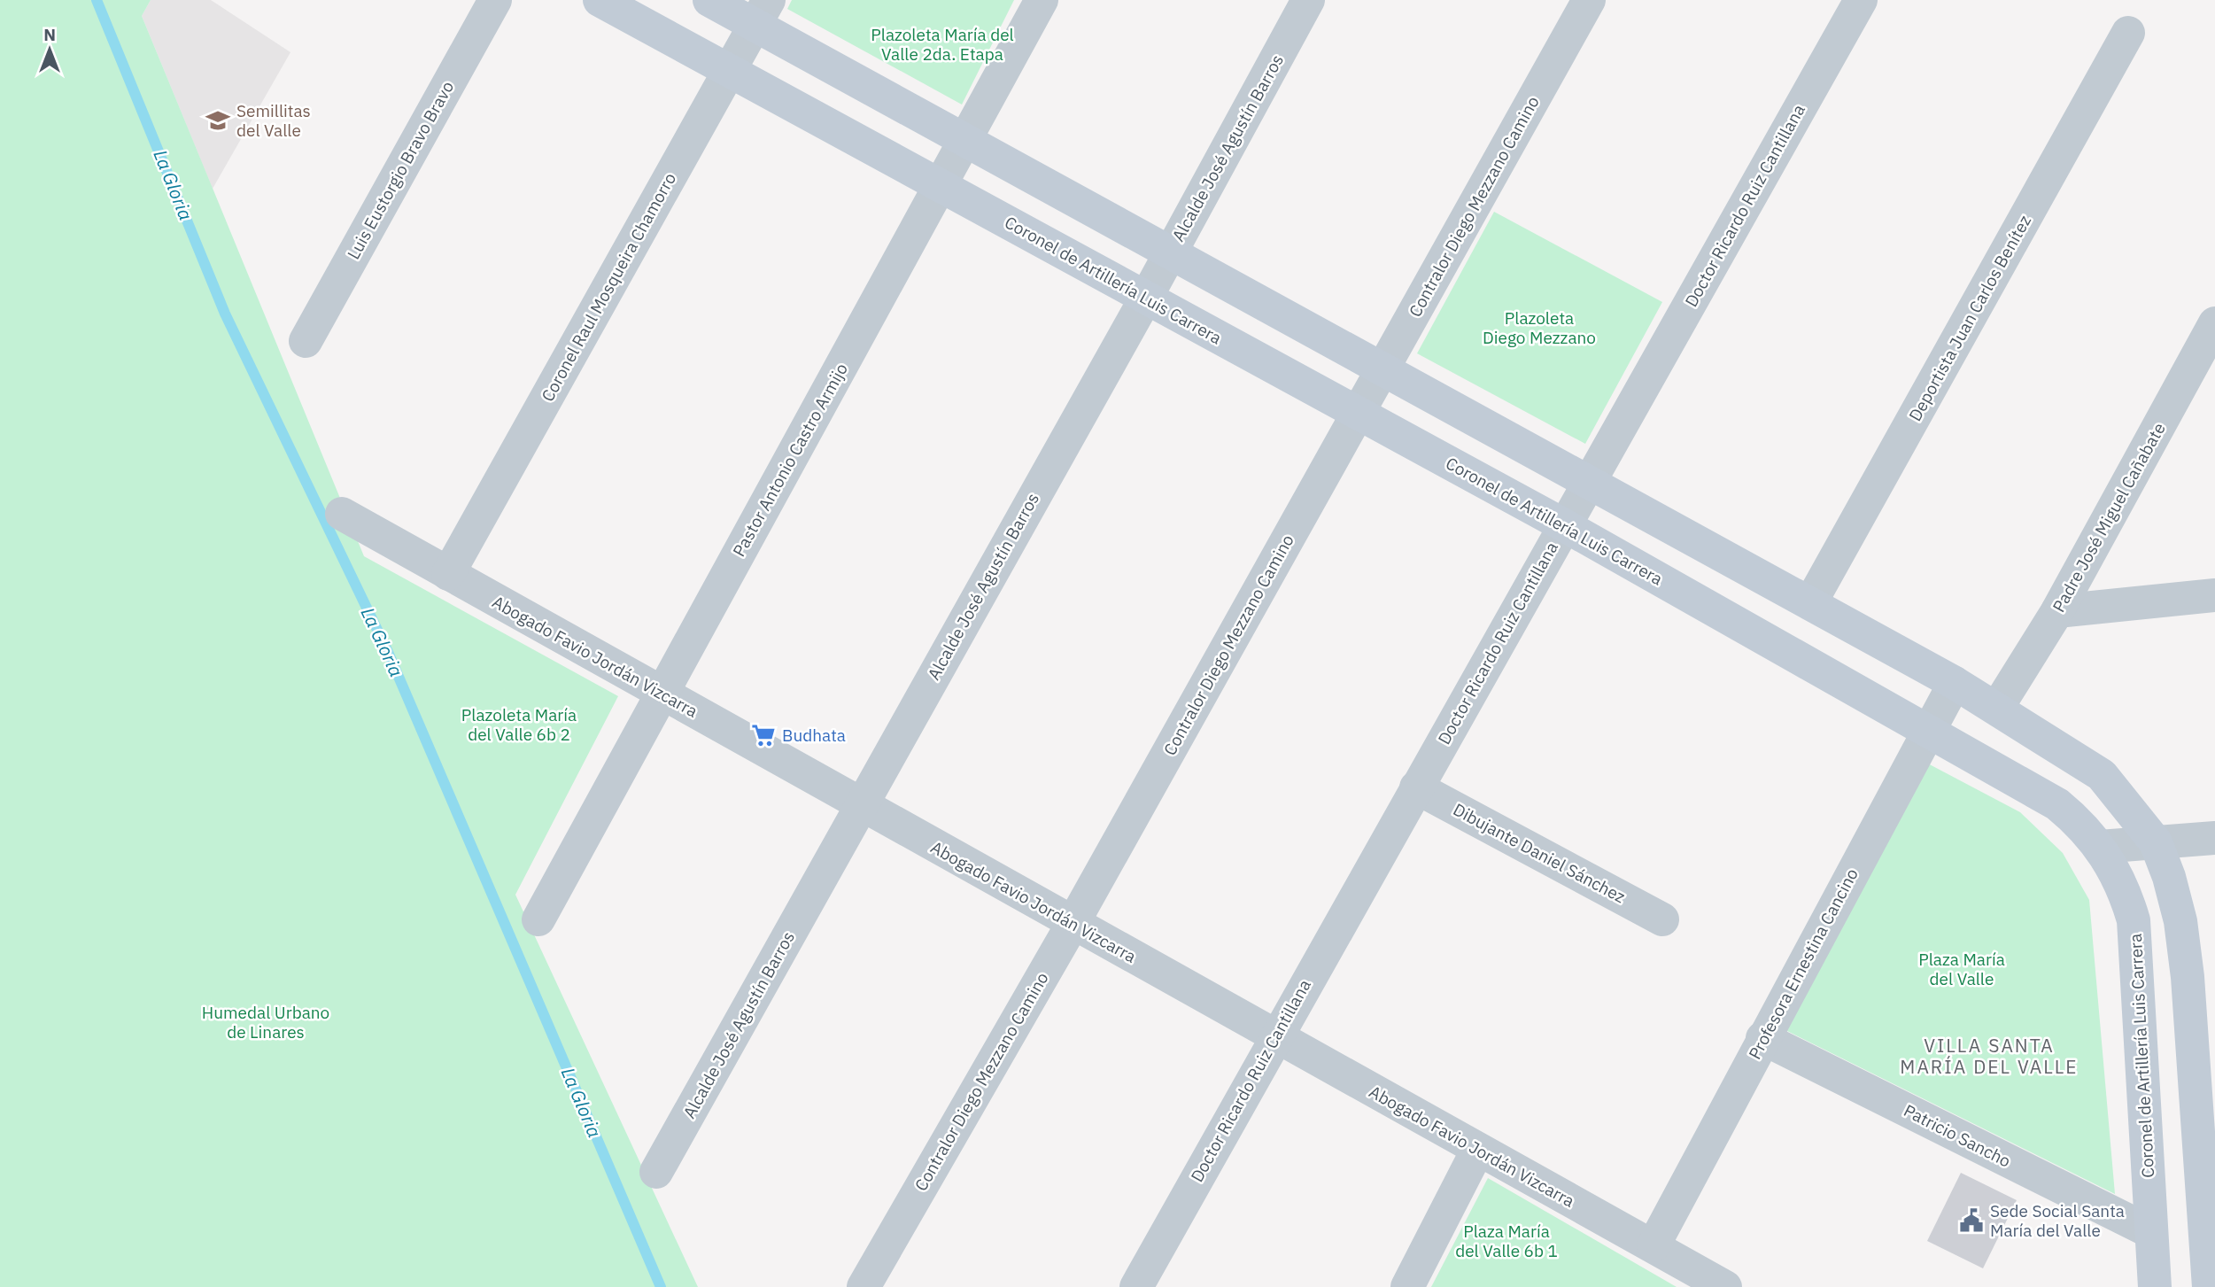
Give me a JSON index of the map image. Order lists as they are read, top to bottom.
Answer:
{
  "streets": {
    "street": [
      "Alcalde José Agustín Barros",
      "Luis Eustorgio Bravo Bravo",
      "Doctor Ricardo Ruiz Cantillana",
      "Contralor Diego Mezzano Camino",
      "Coronel de Artillería Luis Carrera",
      "Coronel Raul Mosqueira Chamorro",
      "Deportista Juan Carlos Benítez",
      "Pastor Antonio Castro Armijo",
      "Padre José Miguel Cañabate",
      "Abogado Favio Jordán Vizcarra",
      "Dibujante Daniel Sánchez",
      "Profesora Ernestina Cancino",
      "Patricio Sancho"
    ]
  },
  "crossings": [
    ["Alcalde José Agustín Barros", "Coronel de Artillería Luis Carrera"],
    ["Alcalde José Agustín Barros", "Abogado Favio Jordán Vizcarra"],
    ["Doctor Ricardo Ruiz Cantillana", "Coronel de Artillería Luis Carrera"],
    ["Doctor Ricardo Ruiz Cantillana", "Abogado Favio Jordán Vizcarra"],
    ["Doctor Ricardo Ruiz Cantillana", "Dibujante Daniel Sánchez"],
    ["Contralor Diego Mezzano Camino", "Coronel de Artillería Luis Carrera"],
    ["Contralor Diego Mezzano Camino", "Abogado Favio Jordán Vizcarra"],
    ["Coronel de Artillería Luis Carrera", "Coronel Raul Mosqueira Chamorro"],
    ["Coronel de Artillería Luis Carrera", "Pastor Antonio Castro Armijo"],
    ["Coronel de Artillería Luis Carrera", "Profesora Ernestina Cancino"],
    ["Coronel de Artillería Luis Carrera", "Patricio Sancho"],
    ["Coronel Raul Mosqueira Chamorro", "Abogado Favio Jordán Vizcarra"],
    ["Pastor Antonio Castro Armijo", "Abogado Favio Jordán Vizcarra"],
    ["Abogado Favio Jordán Vizcarra", "Profesora Ernestina Cancino"],
    ["Profesora Ernestina Cancino", "Patricio Sancho"]
  ],
  "districts": ["VILLA SANTA MARÍA DEL VALLE"],
  "water": ["La Gloria"],
  "parks": [
    "Plazoleta María del Valle 2da. Etapa",
    "Plazoleta Diego Mezzano",
    "Plazoleta María del Valle 6b 2",
    "Plaza María del Valle",
    "Humedal Urbano de Linares",
    "Plaza María del Valle 6b 1"
  ],
  "places": {
    "school or university": ["Semillitas del Valle"],
    "supermarket": ["Budhata"],
    "public building": ["Sede Social Santa María del Valle"]
  },
  "north": "top"
}
